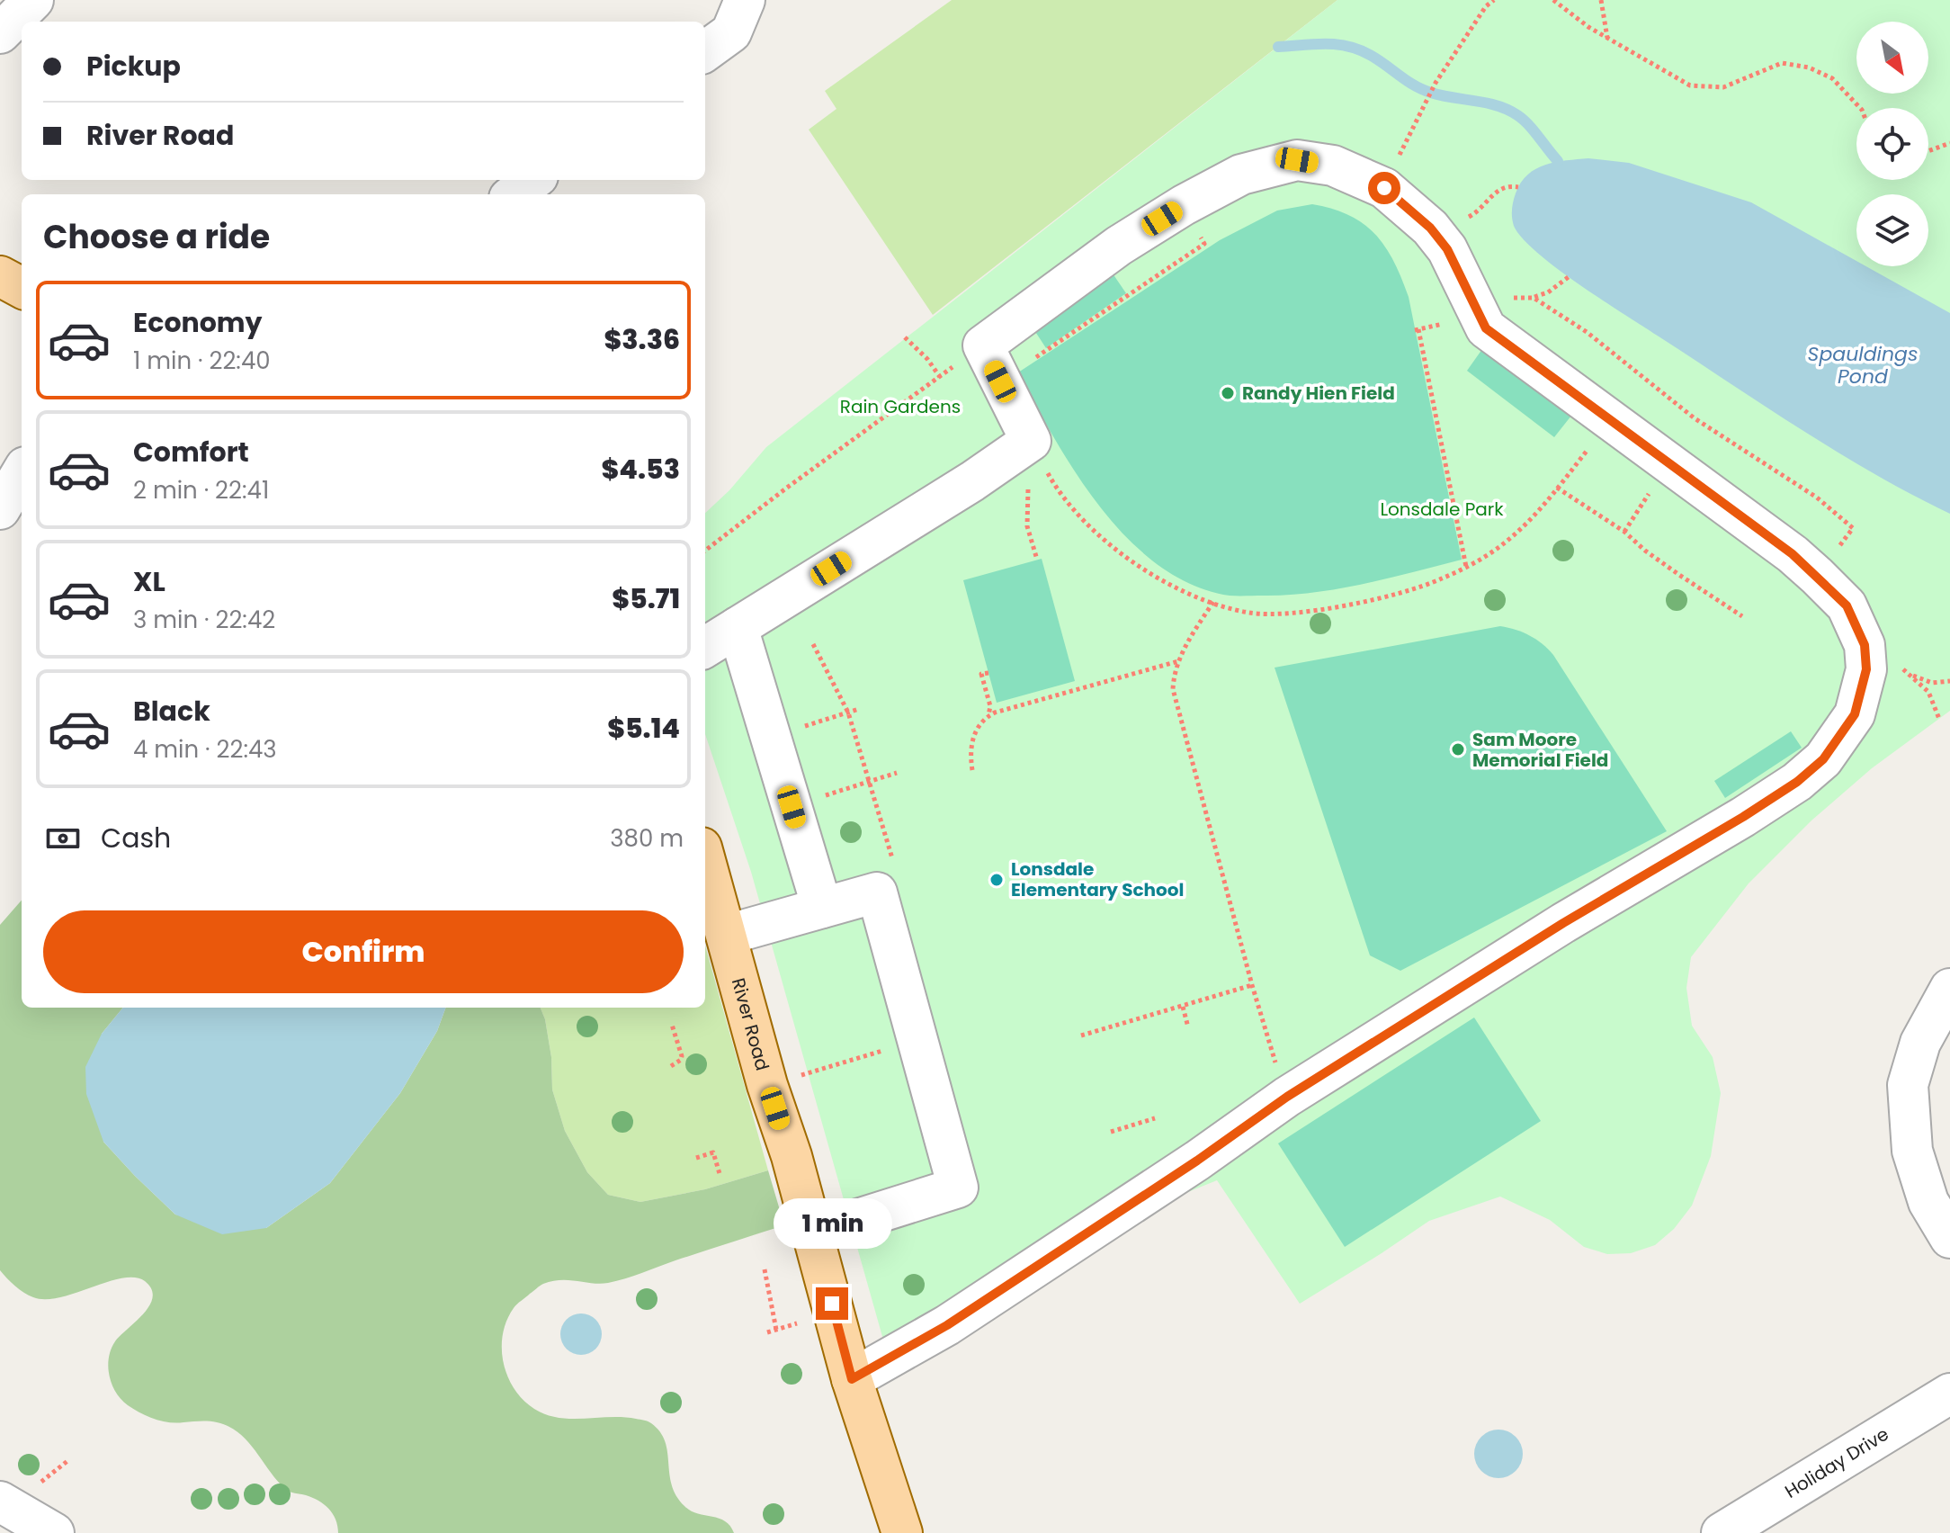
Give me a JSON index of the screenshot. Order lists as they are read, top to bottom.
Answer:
{
  "streets": {
    "main road": ["River Road"],
    "street": ["Holiday Drive"]
  },
  "water": ["Spauldings Pond"],
  "parks": ["Rain Gardens", "Lonsdale Park"],
  "places": ["Randy Hien Field", "Sam Moore Memorial Field", "Lonsdale Elementary School"],
  "north": "bottom right",
  "page": {
    "banner": ["Pickup", "River Road"],
    "heading": "Choose a ride",
    "list": [
      {
        "name": "Economy",
        "note": "1 min · 22:40",
        "value": "$3.36"
      },
      {
        "name": "Comfort",
        "note": "2 min · 22:41",
        "value": "$4.53"
      },
      {
        "name": "XL",
        "note": "3 min · 22:42",
        "value": "$5.71"
      },
      {
        "name": "Black",
        "note": "4 min · 22:43",
        "value": "$5.14"
      }
    ],
    "pay": ["Cash", "380 m"],
    "buttons": "Confirm",
    "bubble": "1 min"
  }
}
